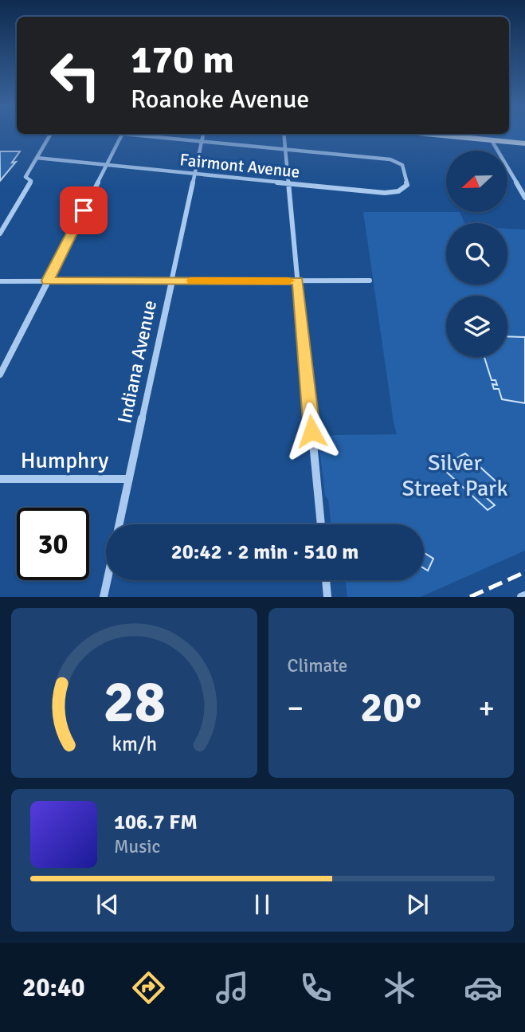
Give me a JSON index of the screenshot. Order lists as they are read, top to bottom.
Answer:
{
  "streets": {
    "street": ["Fairmont Avenue", "Indiana Avenue", "Humphry"]
  },
  "crossings": [
    ["Fairmont Avenue", "Indiana Avenue"],
    ["Indiana Avenue", "Humphry"]
  ],
  "parks": ["Silver Street Park"],
  "north": "left",
  "page": {
    "turn": ["170 m", "Roanoke Avenue"],
    "limit": "30",
    "trip": "20:42 · 2 min · 510 m",
    "tile": "Climate",
    "heat": ["−", "20°", "+"],
    "song": ["106.7 FM", "Music"],
    "tabs": "20:40",
    "gauge": ["28", "km/h"]
  }
}
